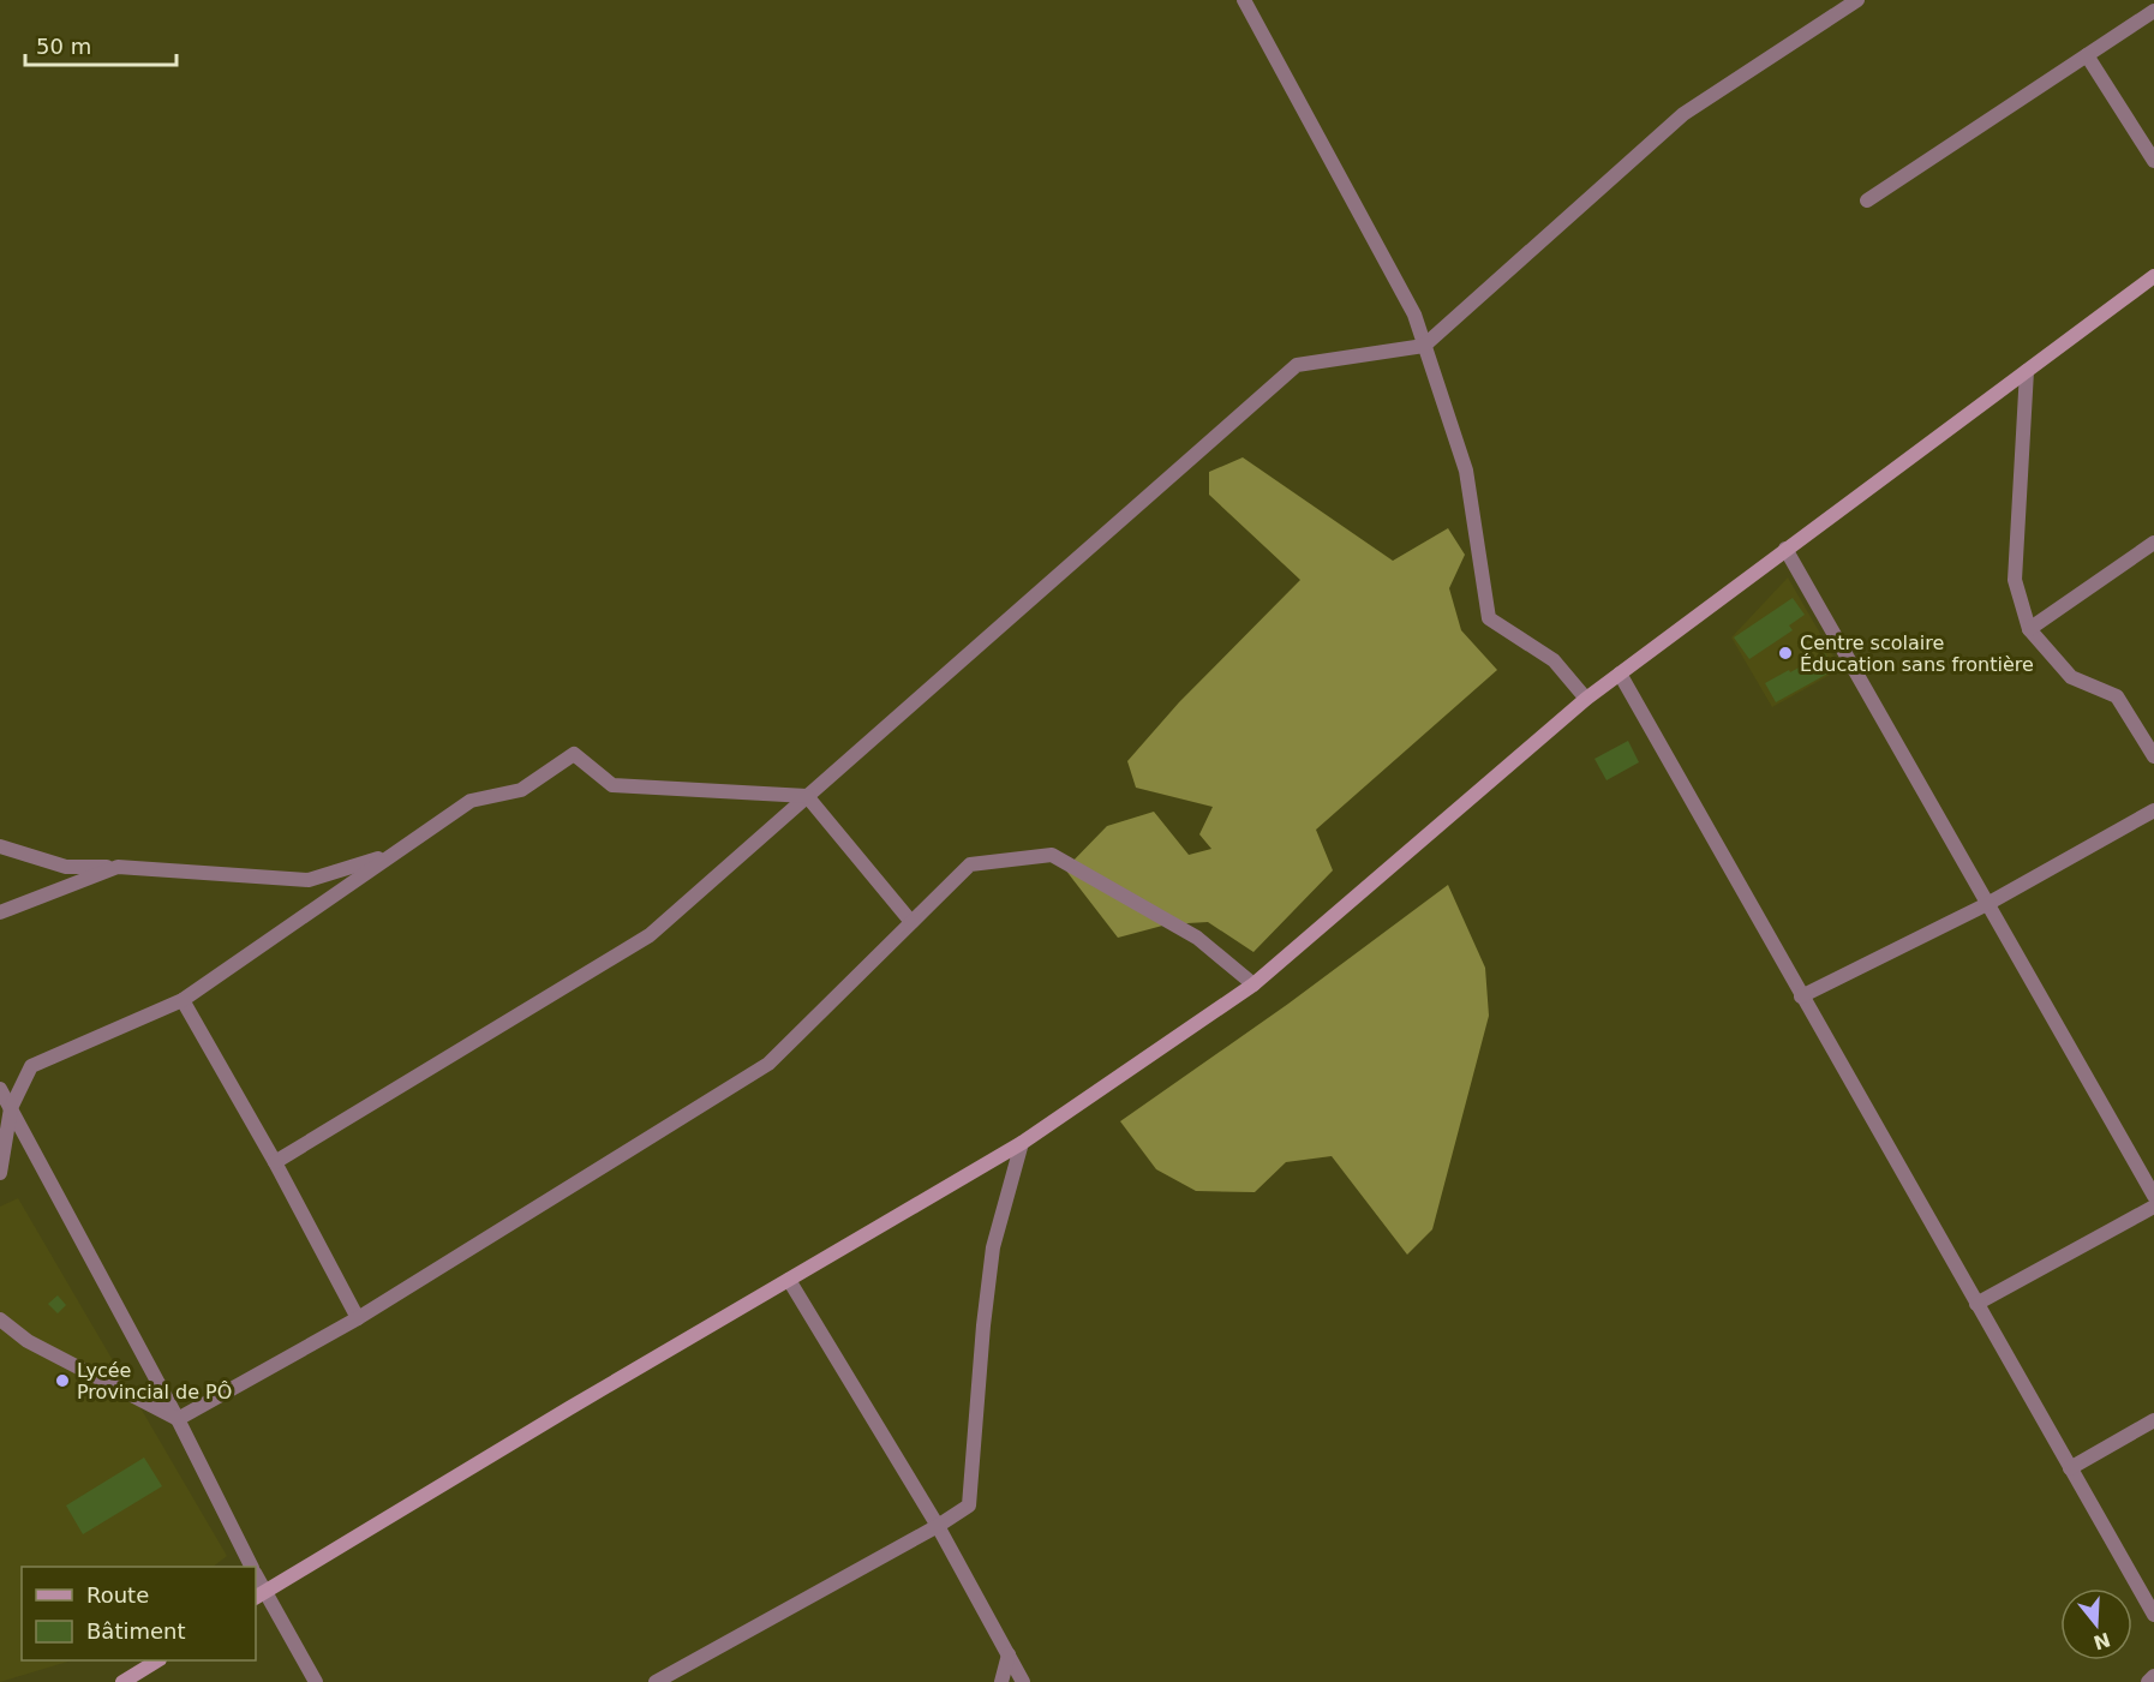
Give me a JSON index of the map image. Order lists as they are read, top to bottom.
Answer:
{
  "places": ["Centre scolaire Éducation sans frontière", "Lycée Provincial de PÔ"],
  "legend": ["Route", "Bâtiment"],
  "scale_bar": "50 m",
  "north": "bottom"
}
